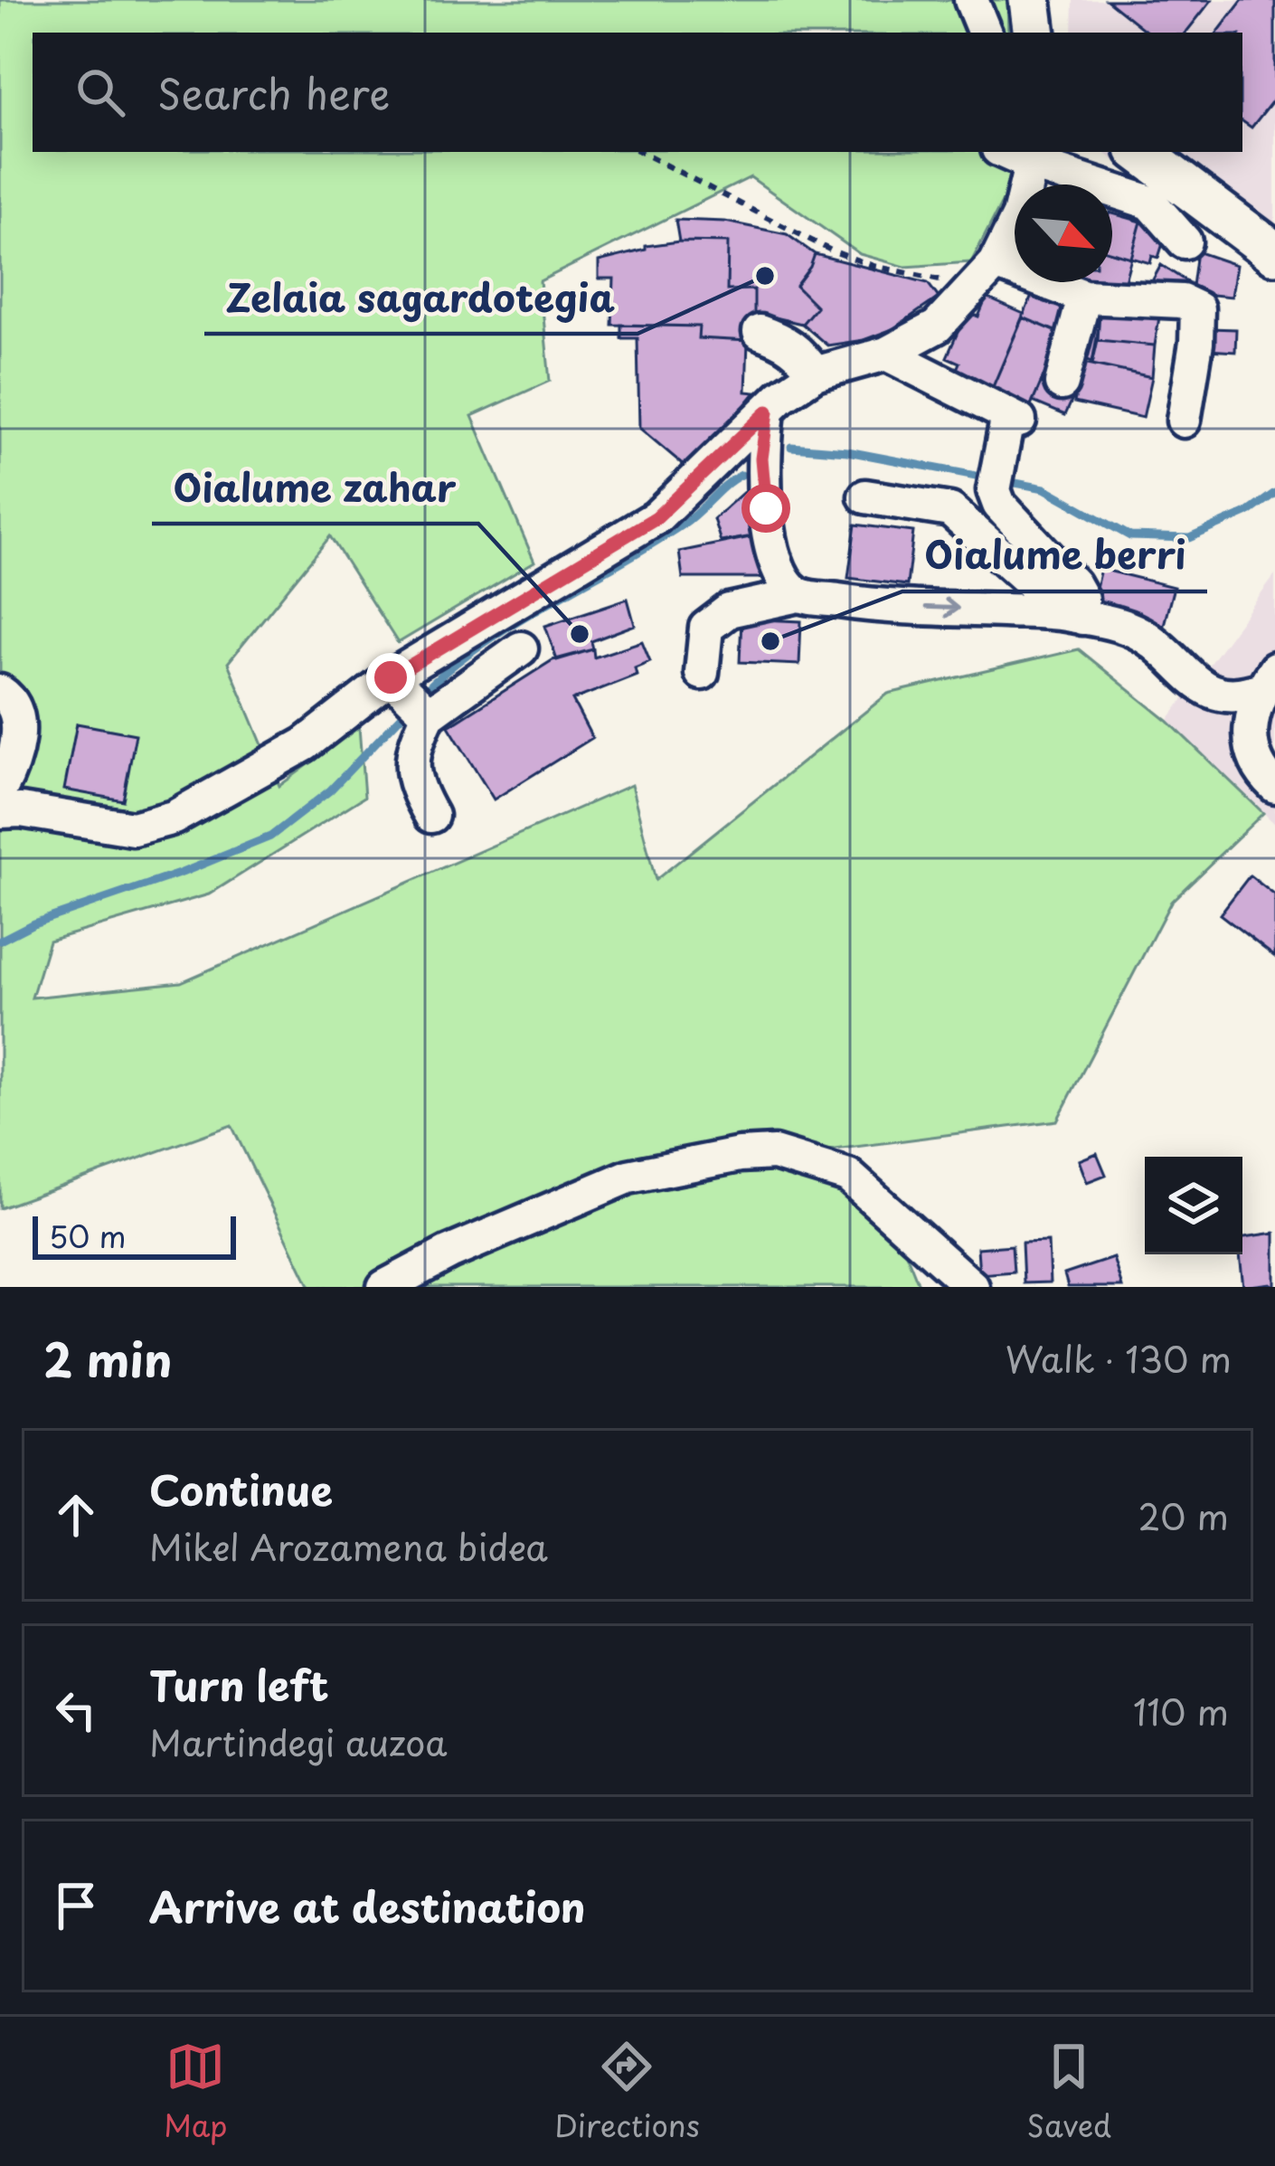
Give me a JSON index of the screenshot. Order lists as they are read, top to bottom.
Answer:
{
  "places": ["Zelaia sagardotegia", "Oialume zahar", "Oialume berri"],
  "scale_bar": "50 m",
  "north": "bottom right",
  "page": {
    "search": "Search here",
    "scale": "50 m",
    "heading": ["2 min", "Walk · 130 m"],
    "list": [
      ["Continue", "Mikel Arozamena bidea", "20 m"],
      ["Turn left", "Martindegi auzoa", "110 m"],
      "Arrive at destination"
    ],
    "nav": ["Map", "Directions", "Saved"]
  }
}
